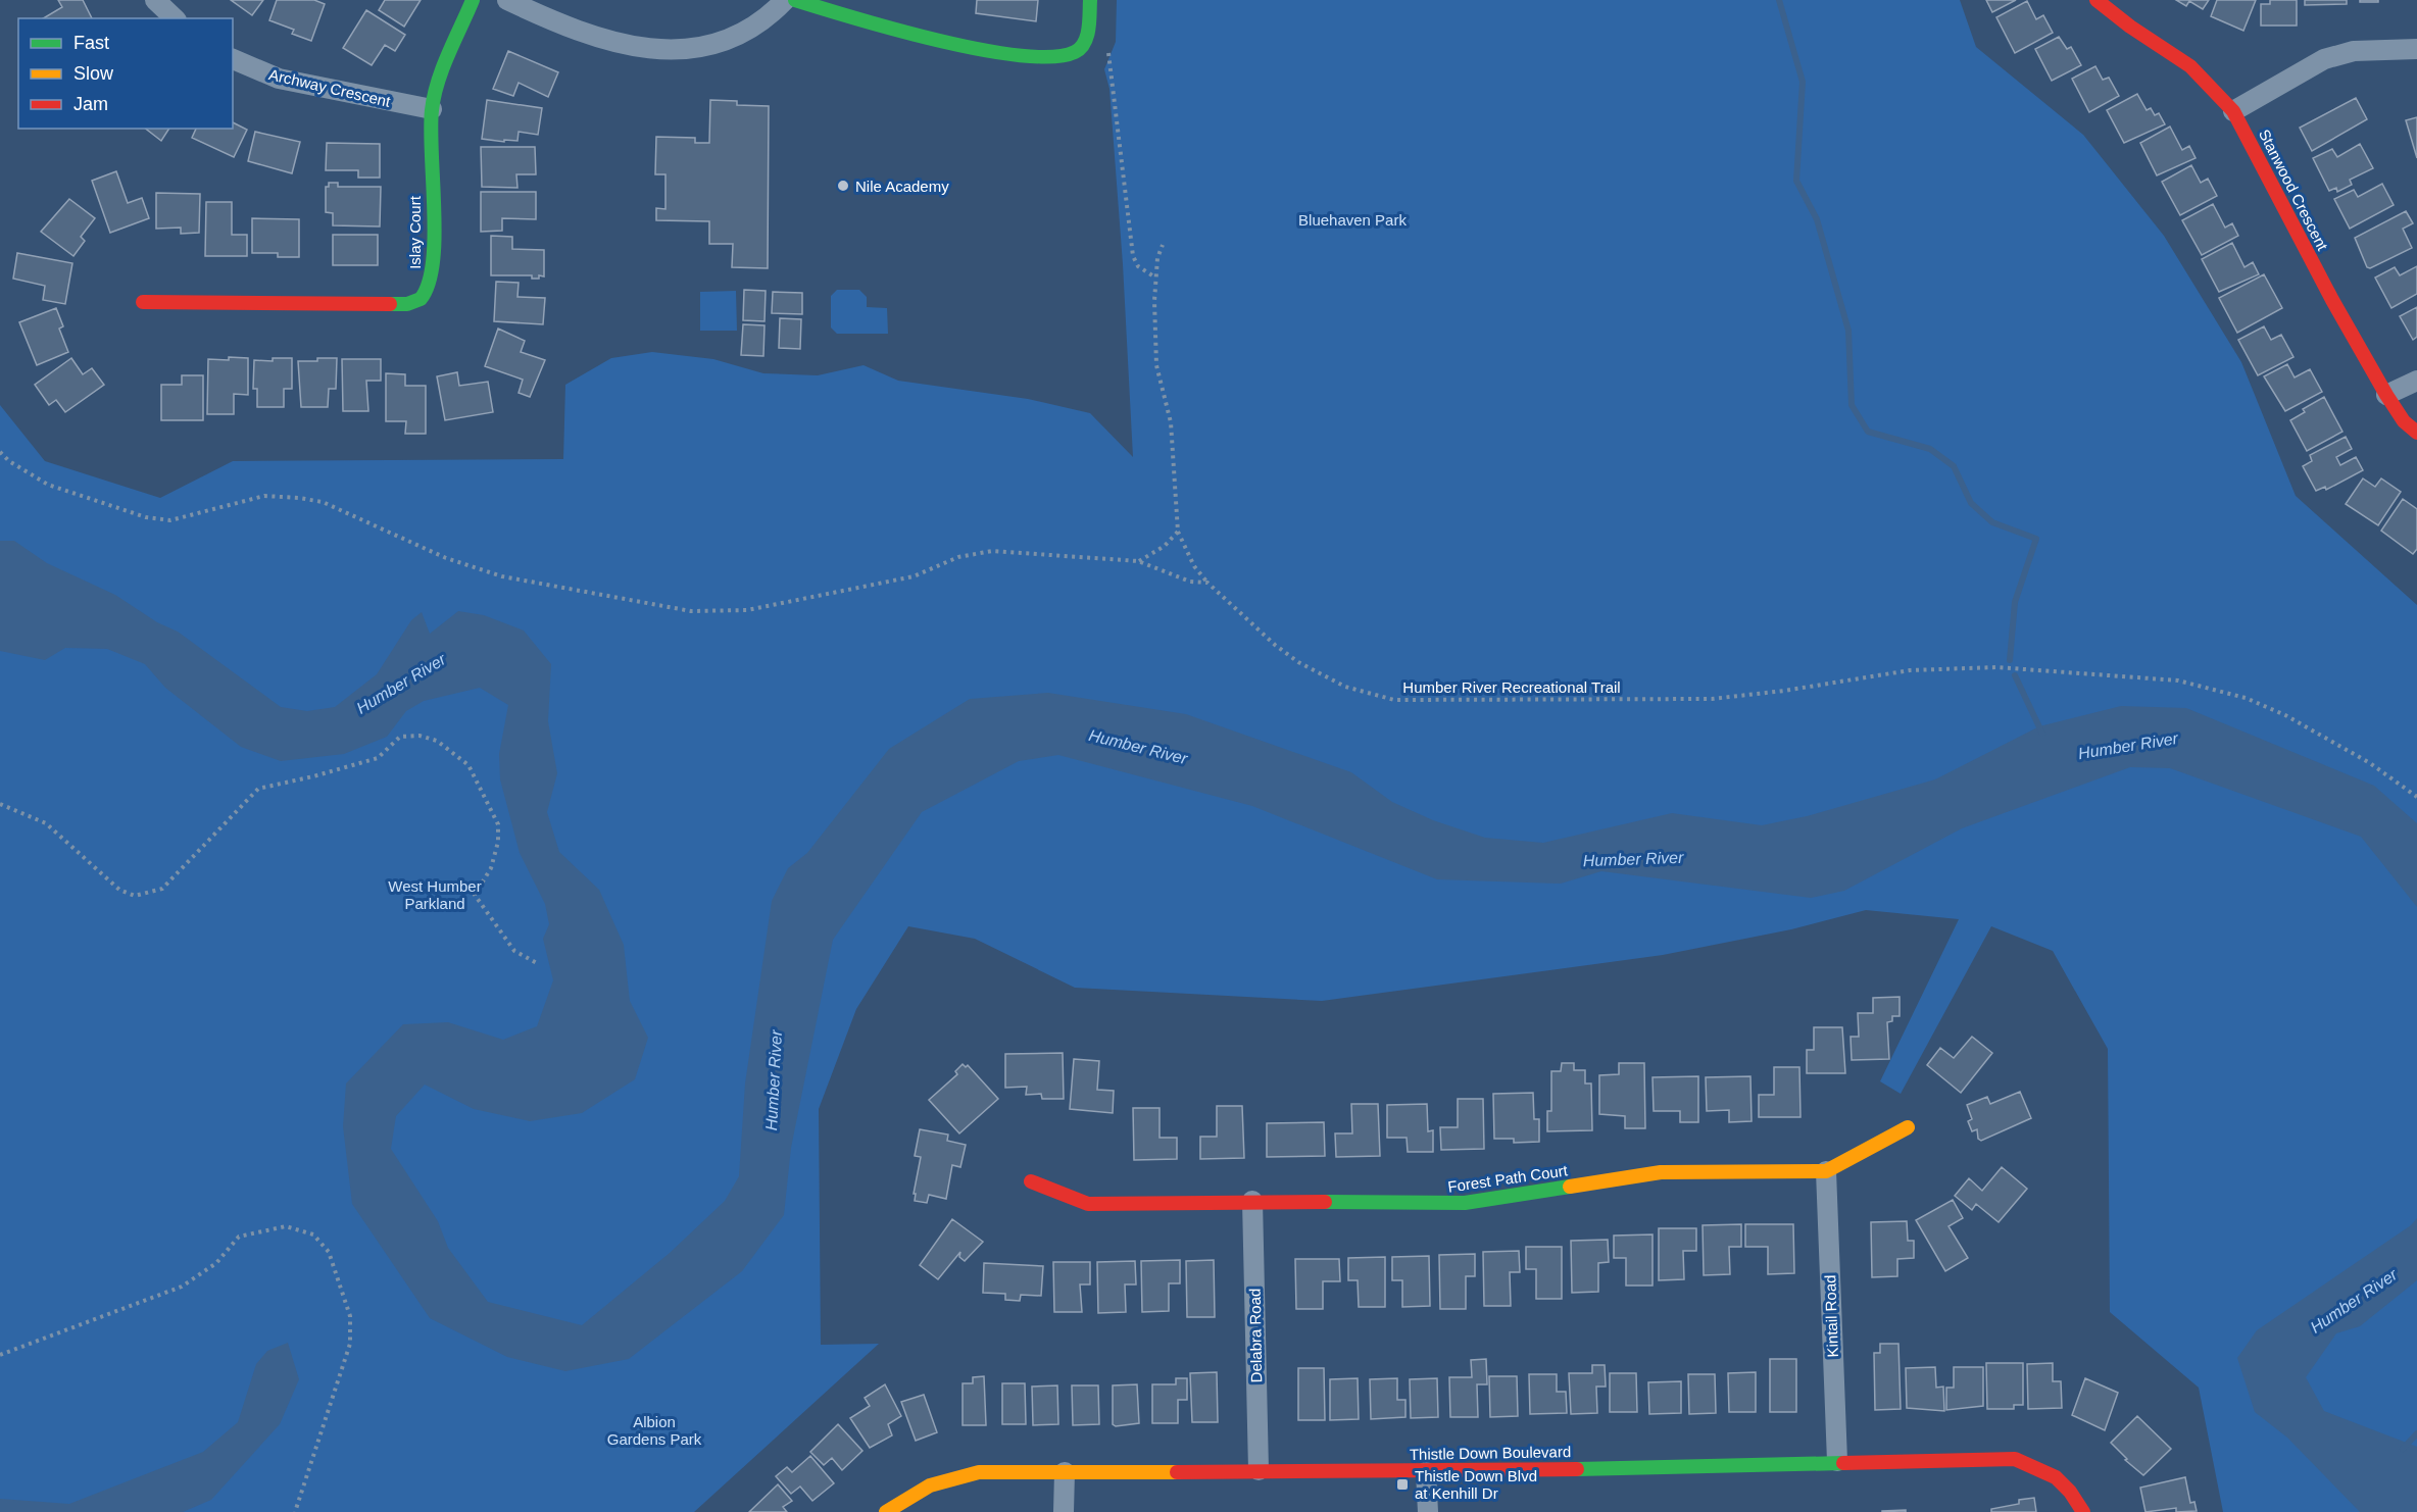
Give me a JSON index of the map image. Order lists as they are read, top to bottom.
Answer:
{
  "streets": {
    "street": [
      "Archway Crescent",
      "Stanwood Crescent",
      "Islay Court",
      "Forest Path Court",
      "Kintail Road",
      "Delabra Road",
      "Thistle Down Boulevard"
    ],
    "path": ["Humber River Recreational Trail"]
  },
  "crossings": [
    ["Archway Crescent", "Islay Court"],
    ["Forest Path Court", "Kintail Road"],
    ["Forest Path Court", "Delabra Road"],
    ["Kintail Road", "Thistle Down Boulevard"],
    ["Delabra Road", "Thistle Down Boulevard"]
  ],
  "water": ["Humber River"],
  "parks": ["Bluehaven Park", "West Humber Parkland", "Albion Gardens Park"],
  "places": {
    "other": ["Nile Academy"],
    "transit": ["Thistle Down Blvd at Kenhill Dr"]
  },
  "legend": ["Fast", "Slow", "Jam"]
}
